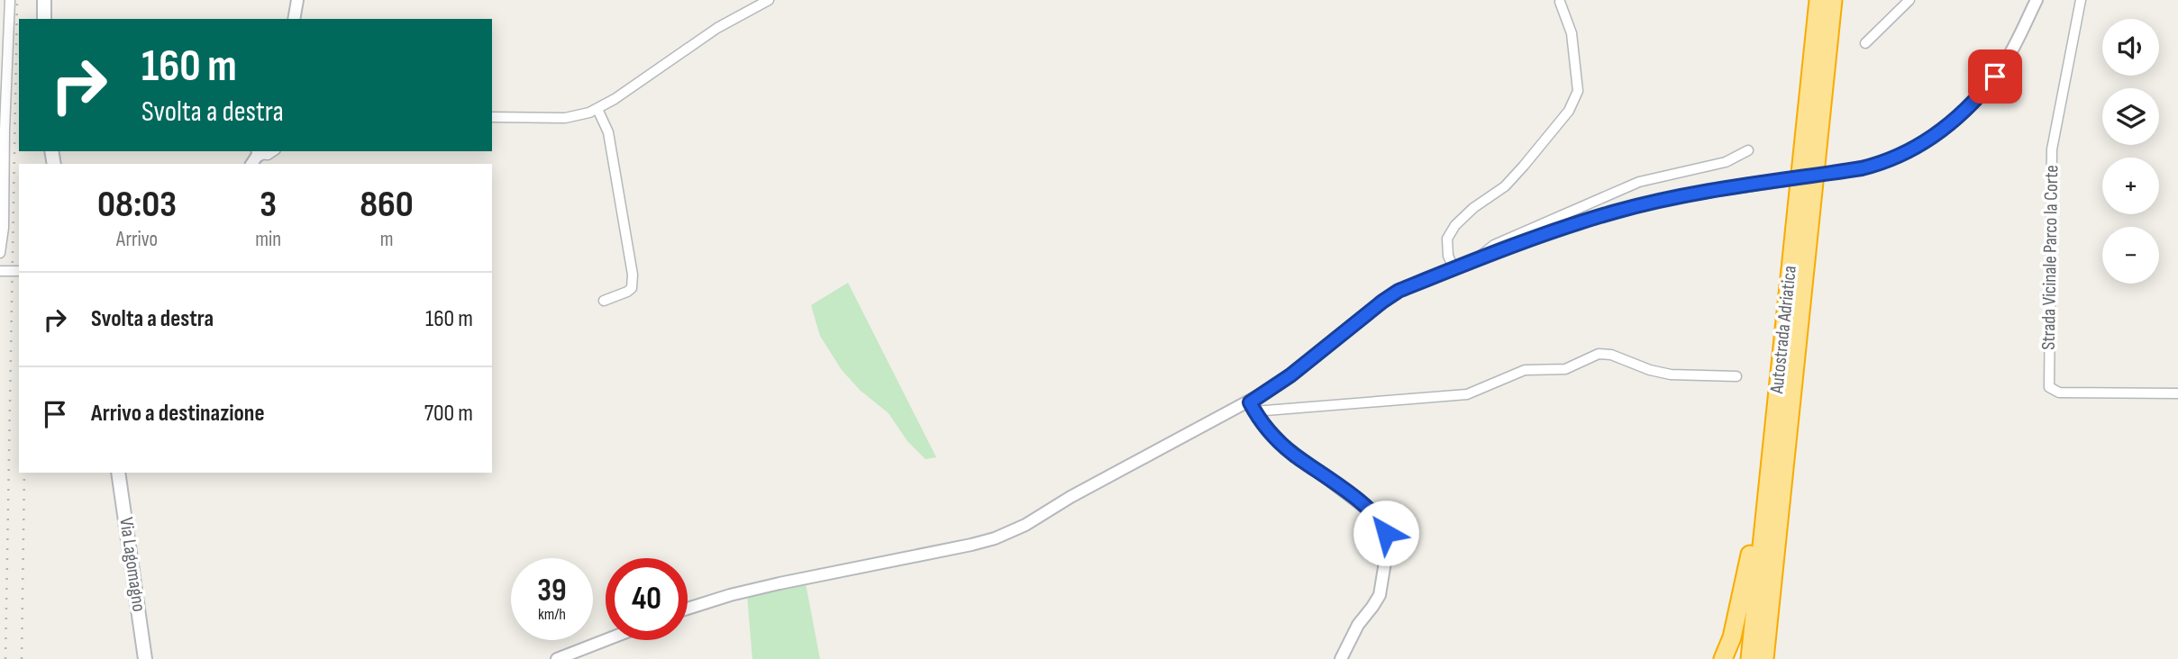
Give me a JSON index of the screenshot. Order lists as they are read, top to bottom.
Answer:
{
  "streets": {
    "highway": ["Autostrada Adriatica"],
    "main road": ["Via Lagomagno"],
    "street": ["Strada Vicinale Parco la Corte"]
  },
  "page": {
    "map_buttons": ["+", "−"],
    "turn": ["160 m", "Svolta a destra"],
    "eta": [
      "08:03",
      "Arrivo",
      "3",
      "min",
      "860",
      "m"
    ],
    "list": [
      {
        "name": "Svolta a destra",
        "value": "160 m"
      },
      {
        "name": "Arrivo a destinazione",
        "value": "700 m"
      }
    ],
    "speed": "39 km/h",
    "limit": "40"
  }
}
